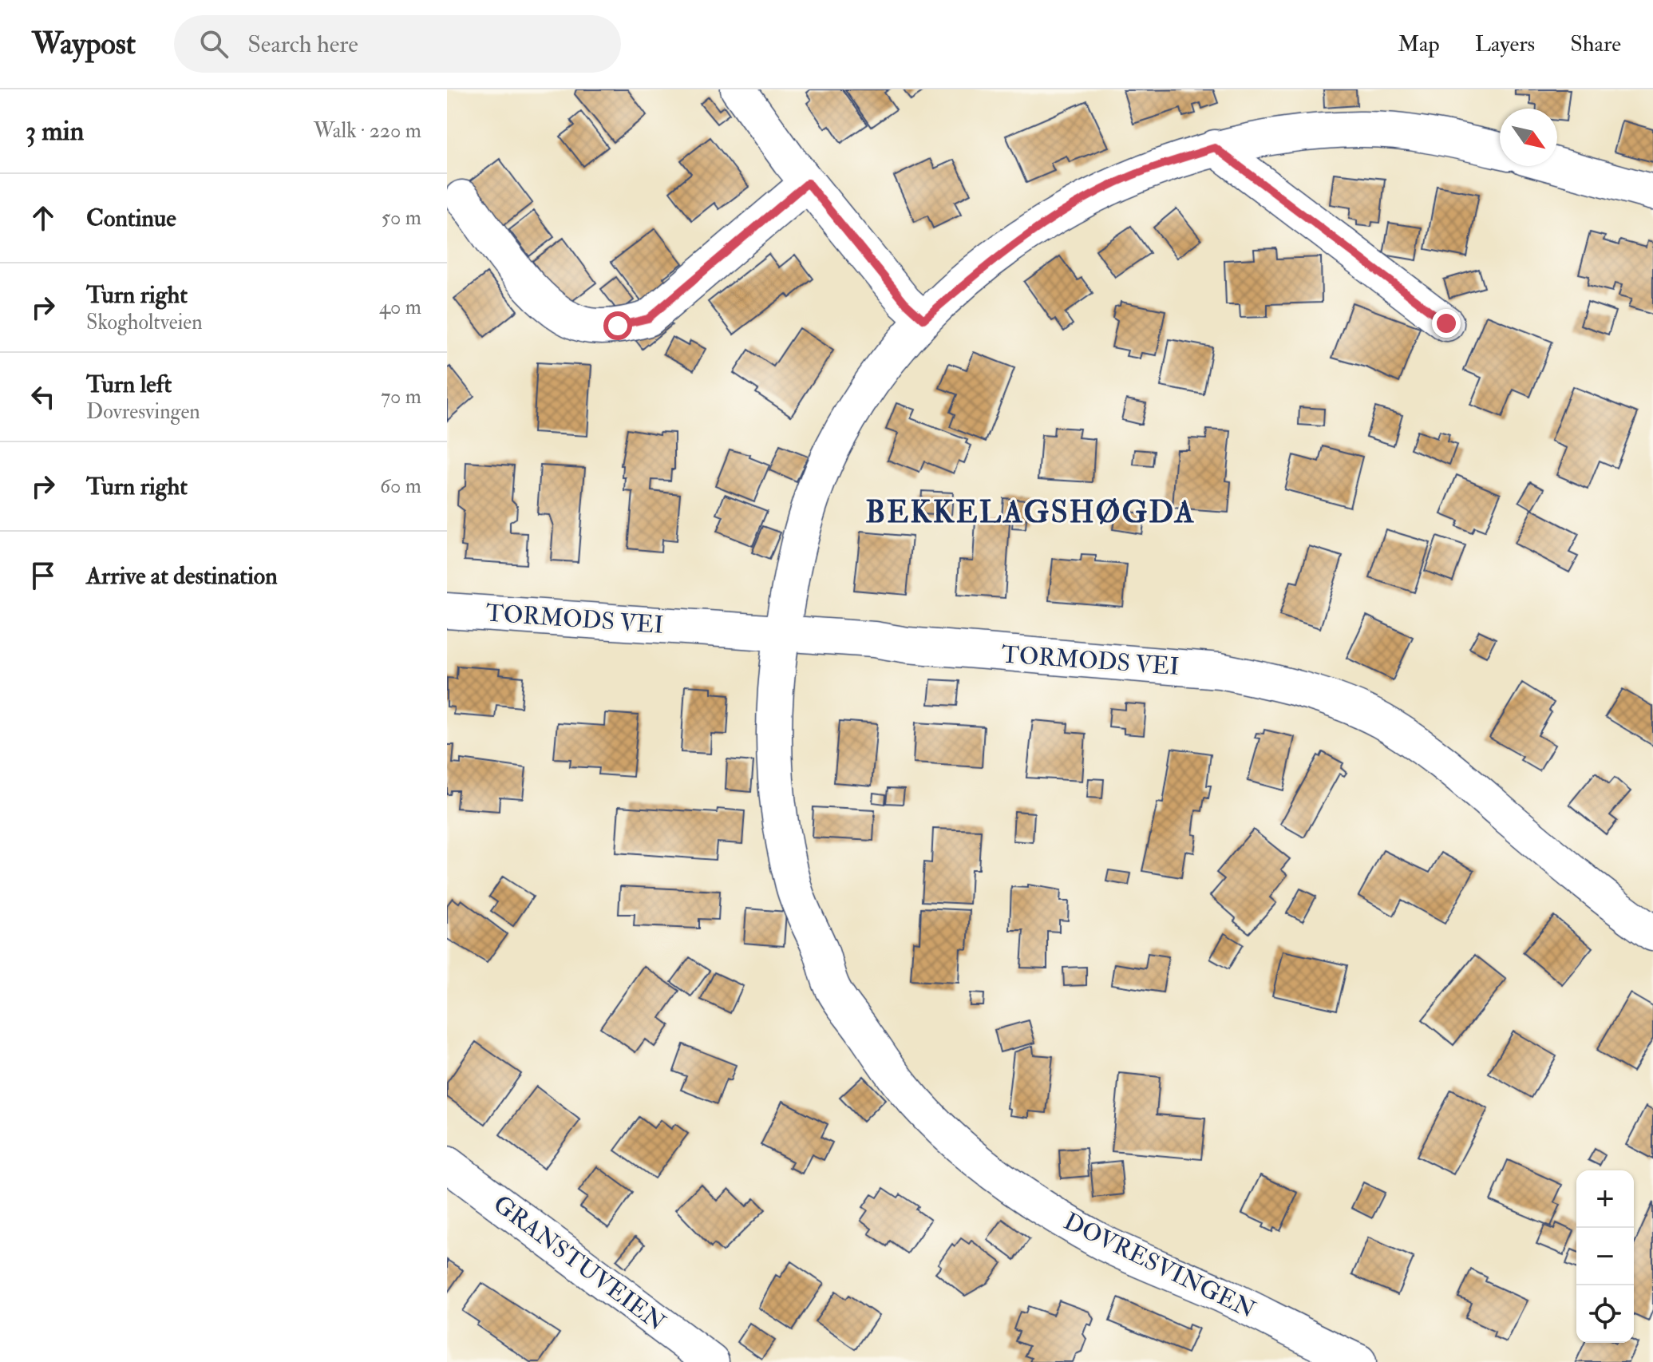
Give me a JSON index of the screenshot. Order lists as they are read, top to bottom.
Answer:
{
  "streets": {
    "street": ["TORMODS VEI", "GRANSTUVEIEN", "DOVRESVINGEN"]
  },
  "crossings": [
    ["TORMODS VEI", "DOVRESVINGEN"]
  ],
  "districts": ["BEKKELAGSHØGDA"],
  "north": "bottom right",
  "page": {
    "header": "Waypost",
    "search": "Search here",
    "nav": ["Map", "Layers", "Share"],
    "heading": ["3 min", "Walk · 220 m"],
    "list": [
      ["Continue", "50 m"],
      ["Turn right", "Skogholtveien", "40 m"],
      ["Turn left", "Dovresvingen", "70 m"],
      ["Turn right", "60 m"],
      "Arrive at destination"
    ],
    "map_buttons": ["+", "−"]
  }
}
